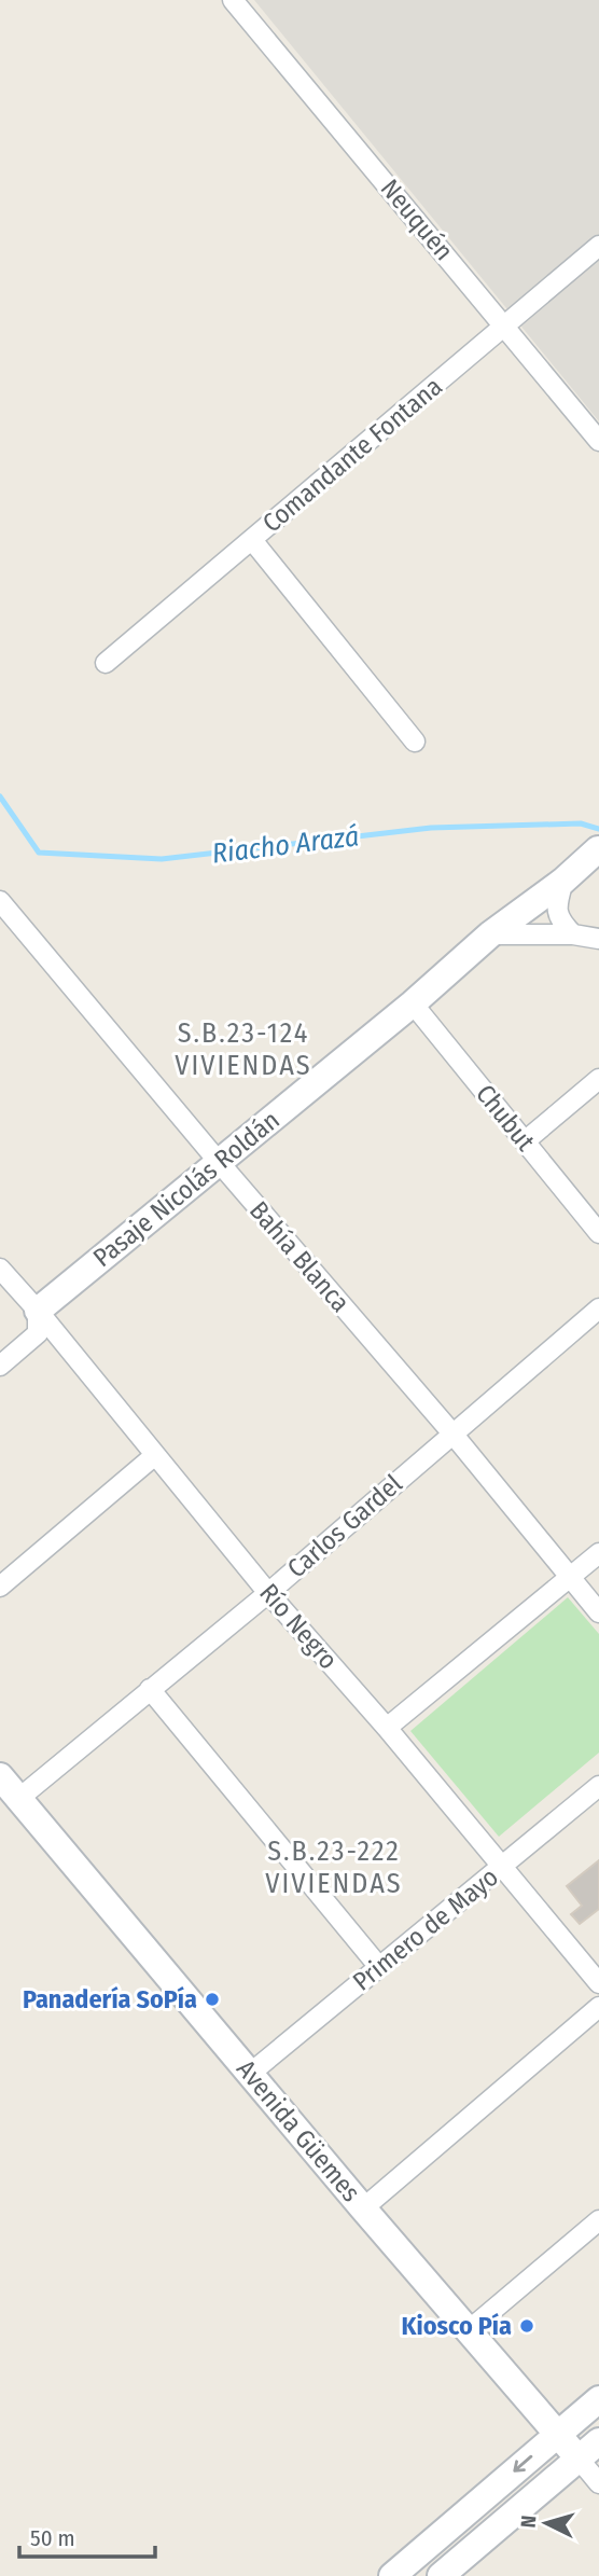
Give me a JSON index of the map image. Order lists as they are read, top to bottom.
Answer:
{
  "streets": {
    "street": [
      "Neuquén",
      "Comandante Fontana",
      "Chubut",
      "Pasaje Nicolás Roldán",
      "Bahía Blanca",
      "Carlos Gardel",
      "Río Negro",
      "Primero de Mayo",
      "Avenida Güemes"
    ]
  },
  "crossings": [
    ["Neuquén", "Comandante Fontana"],
    ["Chubut", "Pasaje Nicolás Roldán"],
    ["Pasaje Nicolás Roldán", "Bahía Blanca"],
    ["Pasaje Nicolás Roldán", "Río Negro"],
    ["Bahía Blanca", "Carlos Gardel"],
    ["Carlos Gardel", "Río Negro"],
    ["Carlos Gardel", "Avenida Güemes"],
    ["Río Negro", "Primero de Mayo"],
    ["Primero de Mayo", "Avenida Güemes"]
  ],
  "districts": ["S.B.23-124 VIVIENDAS", "S.B.23-222 VIVIENDAS"],
  "water": ["Riacho Arazá"],
  "places": ["Panadería SoPía", "Kiosco Pía"],
  "scale_bar": "50 m",
  "north": "left"
}
